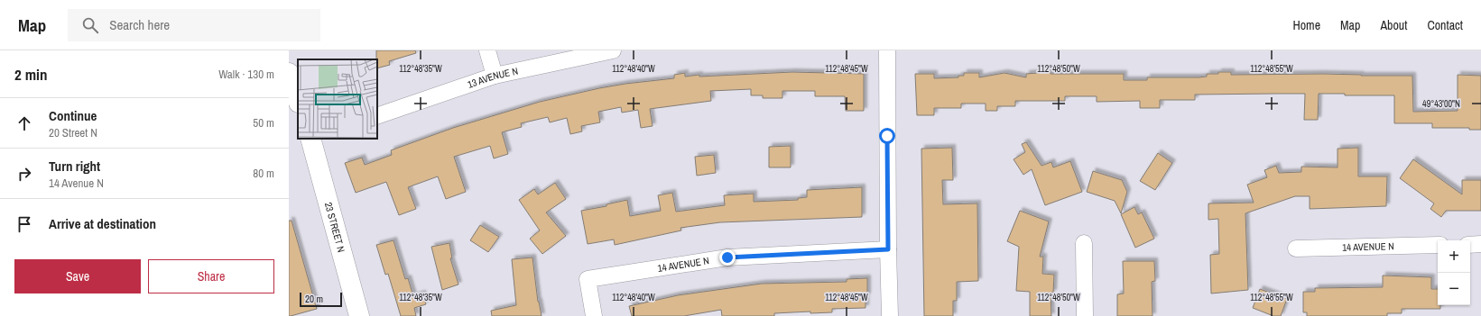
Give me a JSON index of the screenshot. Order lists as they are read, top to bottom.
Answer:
{
  "streets": {
    "street": ["13 AVENUE N", "23 STREET N", "14 AVENUE N"]
  },
  "scale_bar": "20 m",
  "page": {
    "header": "Map",
    "search": "Search here",
    "nav": [
      "Home",
      "Map",
      "About",
      "Contact"
    ],
    "heading": ["2 min", "Walk · 130 m"],
    "list": [
      ["Continue", "20 Street N", "50 m"],
      ["Turn right", "14 Avenue N", "80 m"],
      "Arrive at destination"
    ],
    "map_buttons": ["+", "−"],
    "buttons": ["Save", "Share"],
    "scale": "20 m"
  },
  "coordinates": [
    "112°48'35\"W",
    "112°48'40\"W",
    "112°48'45\"W",
    "112°48'50\"W",
    "112°48'55\"W",
    "49°43'00\"N"
  ]
}
